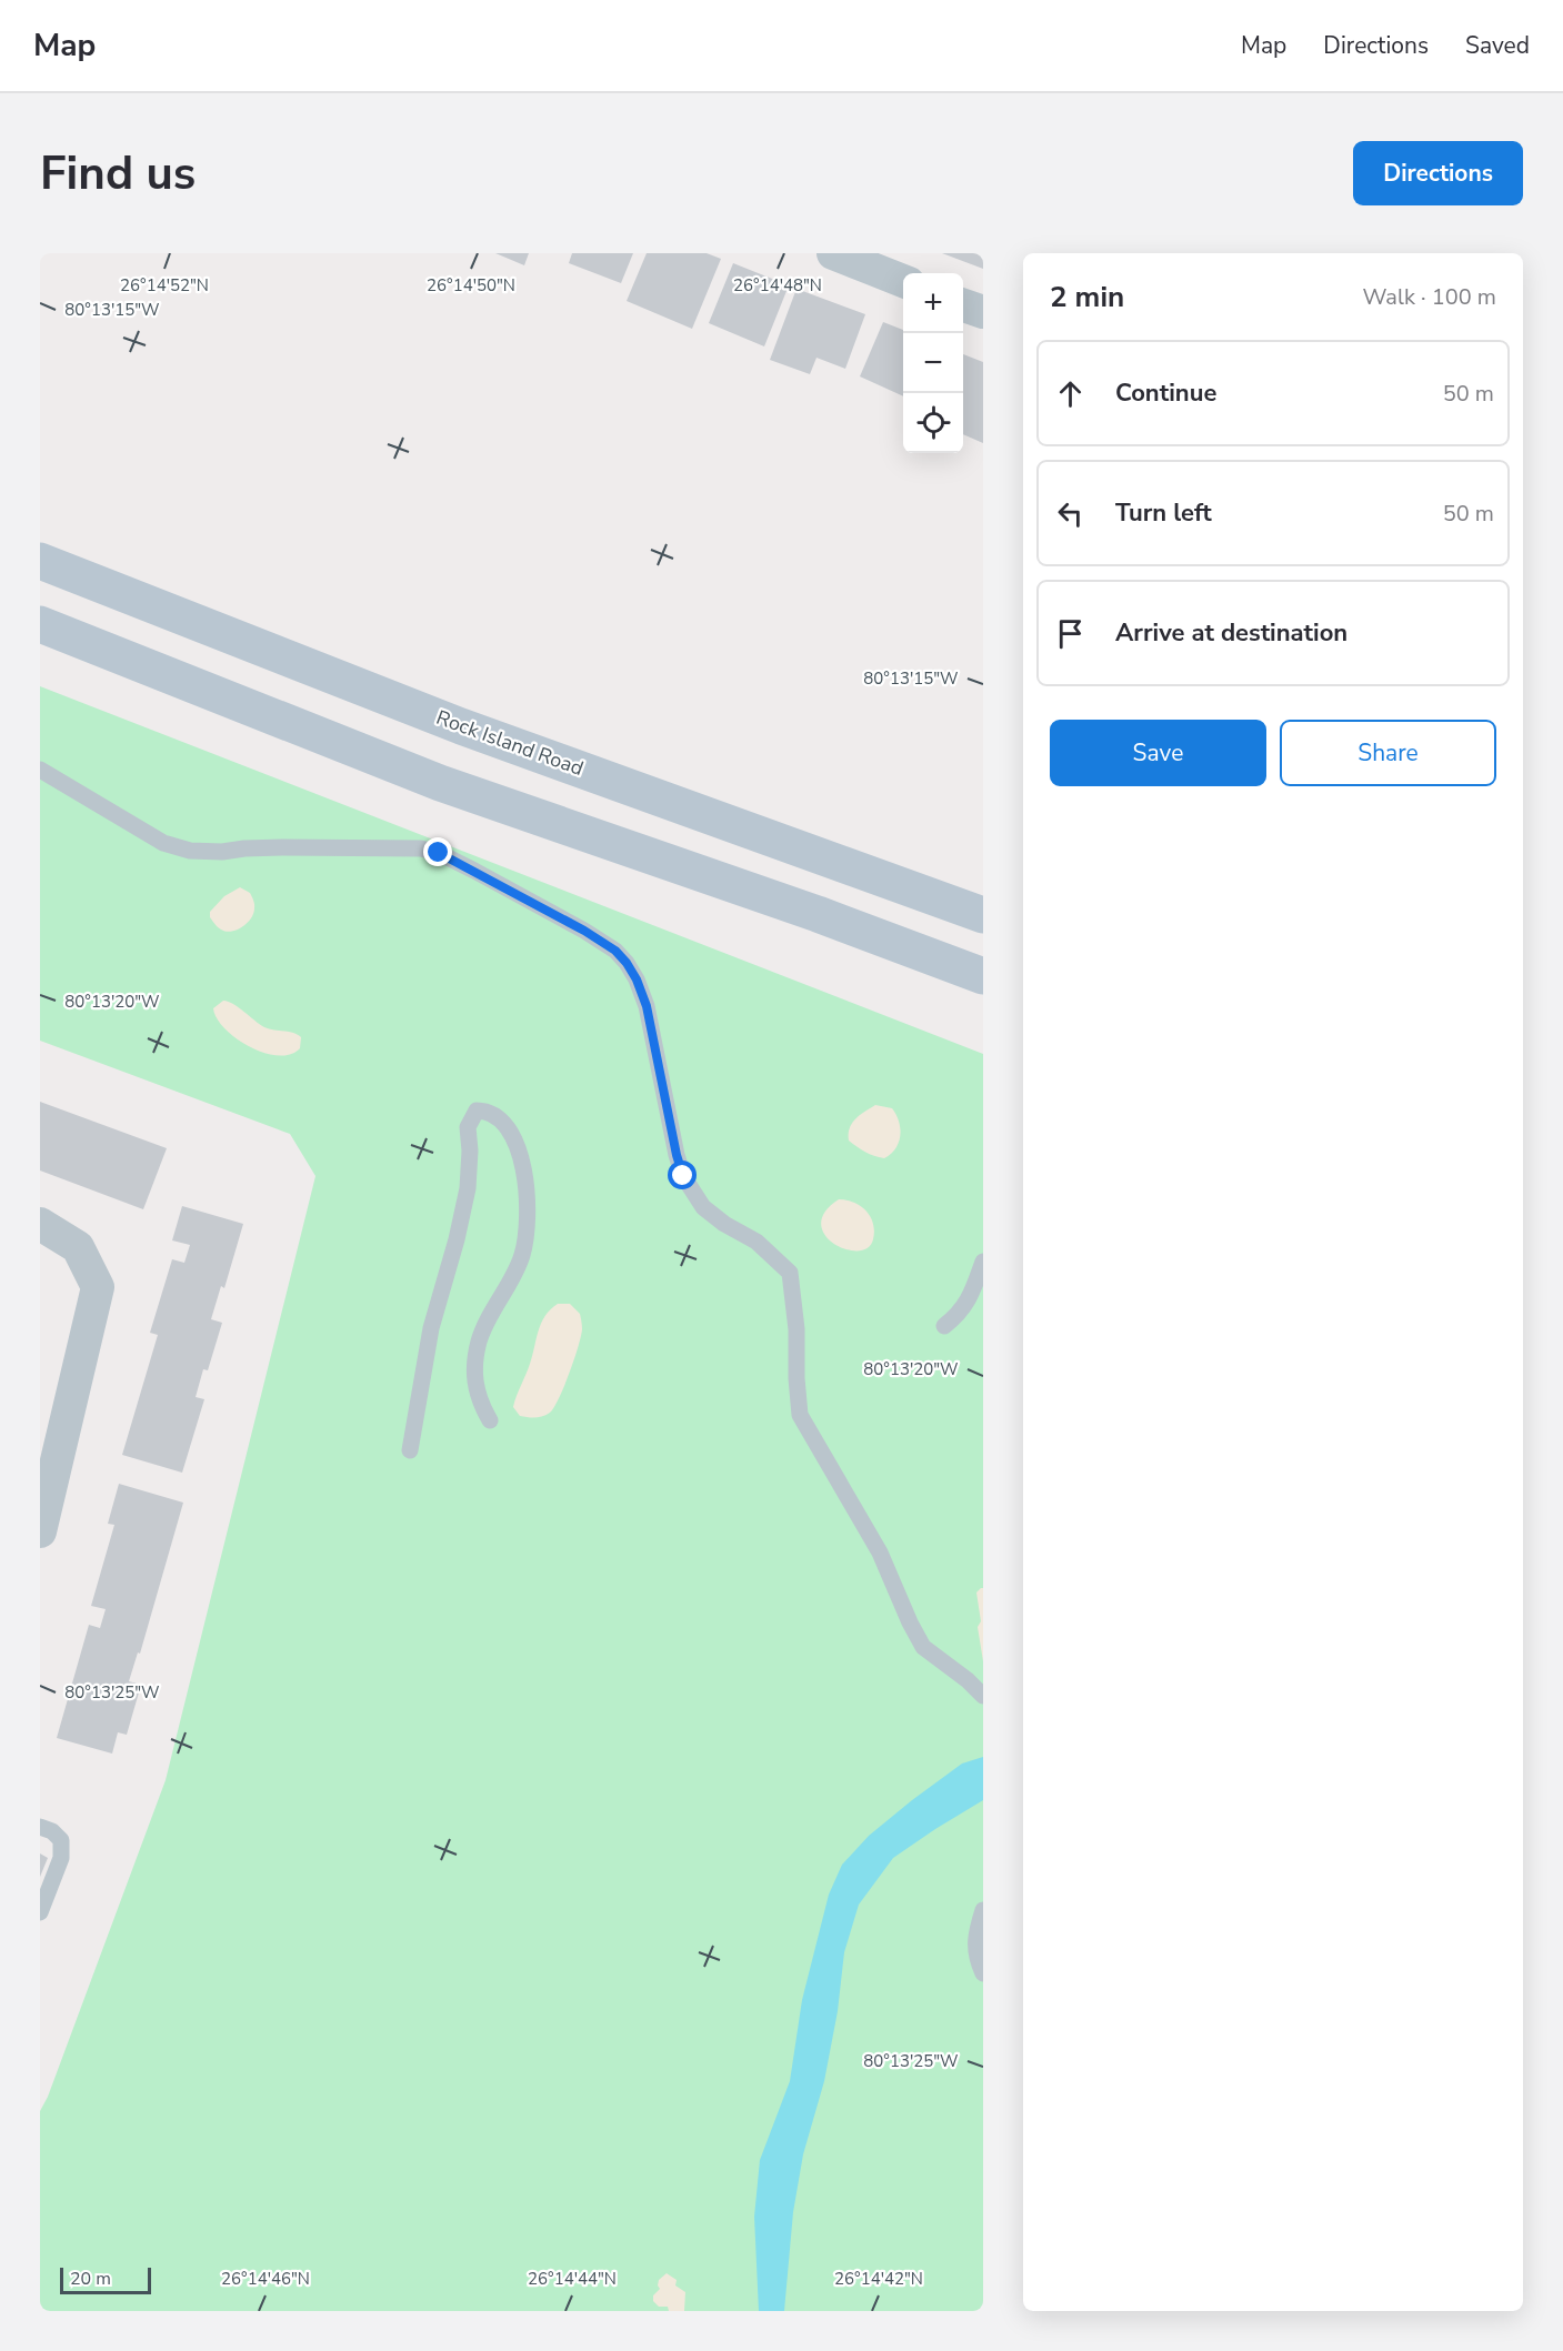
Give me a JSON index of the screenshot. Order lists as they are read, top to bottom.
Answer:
{
  "streets": {
    "main road": ["Rock Island Road"]
  },
  "scale_bar": "20 m",
  "page": {
    "header": "Map",
    "nav": ["Map", "Directions", "Saved"],
    "buttons": [
      "Directions",
      ["Save", "Share"]
    ],
    "title": "Find us",
    "heading": ["2 min", "Walk · 100 m"],
    "map_buttons": ["+", "−"],
    "list": [
      ["Continue", "50 m"],
      ["Turn left", "50 m"],
      "Arrive at destination"
    ],
    "scale": "20 m"
  },
  "coordinates": [
    "26°14'52\"N",
    "26°14'50\"N",
    "26°14'48\"N",
    "80°13'15\"W",
    "80°13'20\"W",
    "80°13'25\"W",
    "26°14'46\"N",
    "26°14'44\"N",
    "26°14'42\"N"
  ]
}
